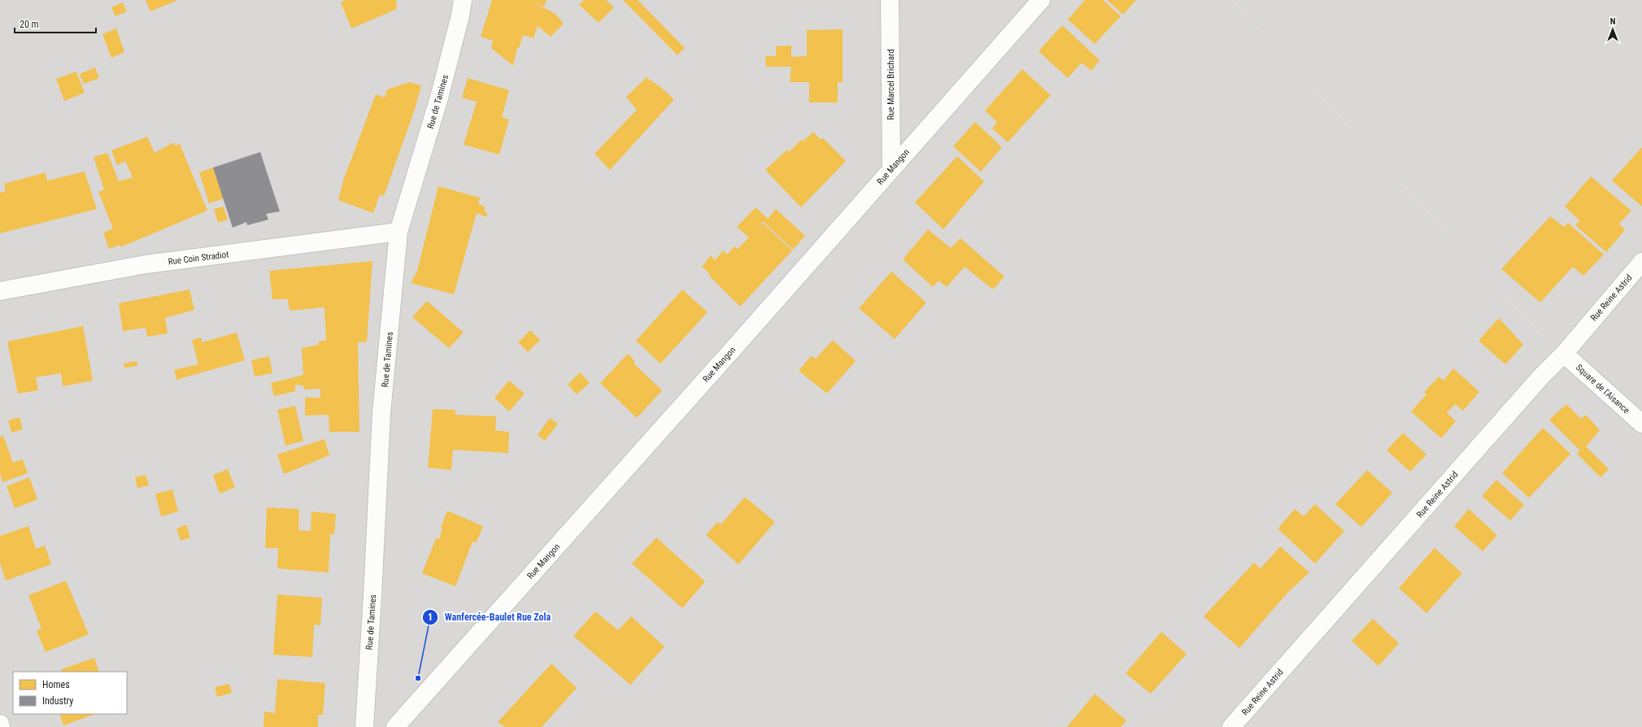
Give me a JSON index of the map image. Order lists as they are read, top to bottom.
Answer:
{
  "streets": {
    "street": [
      "Rue Marcel Brichard",
      "Rue de Tamines",
      "Rue Mangon",
      "Rue Coin Stradiot",
      "Rue Reine Astrid",
      "Square de l'Aisance"
    ]
  },
  "crossings": [
    ["Rue Marcel Brichard", "Rue Mangon"],
    ["Rue de Tamines", "Rue Coin Stradiot"],
    ["Rue Reine Astrid", "Square de l'Aisance"]
  ],
  "places": ["Wanfercée-Baulet Rue Zola"],
  "legend": ["Homes", "Industry"],
  "scale_bar": "20 m",
  "north": "top"
}
